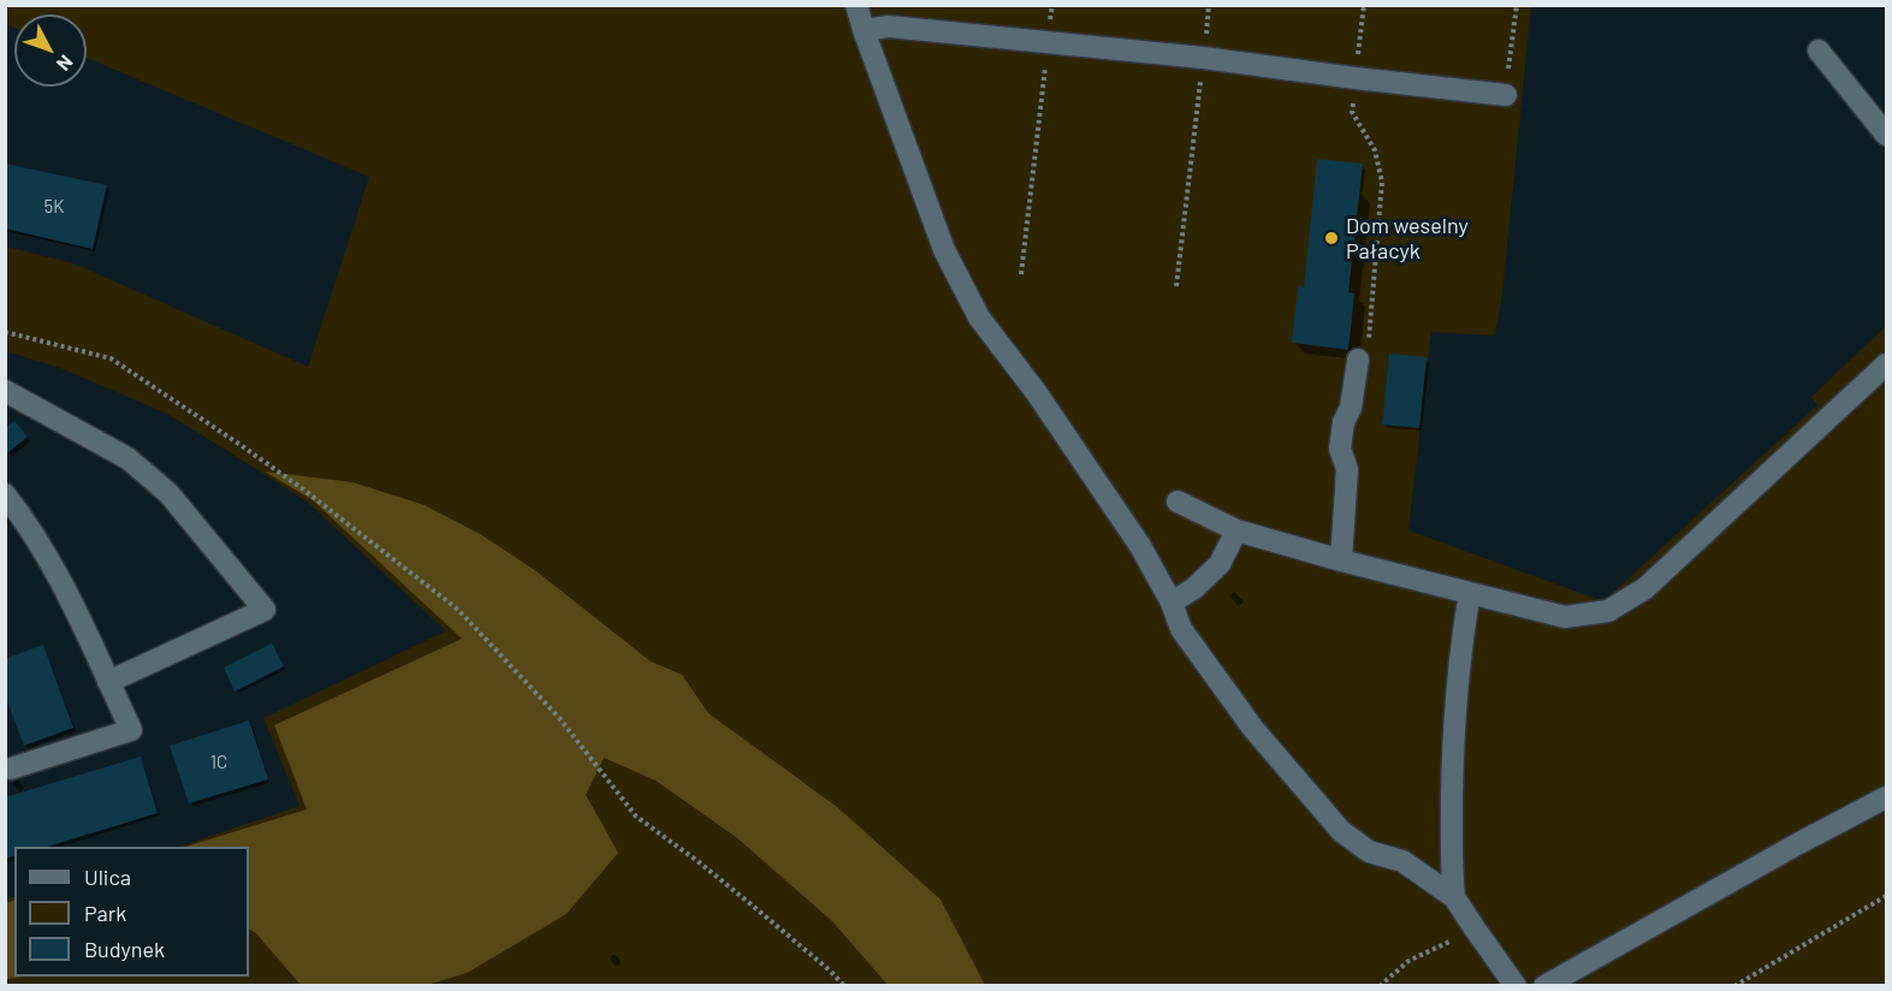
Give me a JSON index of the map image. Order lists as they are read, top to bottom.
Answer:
{
  "places": ["Dom weselny Pałacyk"],
  "house_numbers": ["5K", "1C"],
  "legend": ["Ulica", "Park", "Budynek"],
  "north": "bottom right"
}
